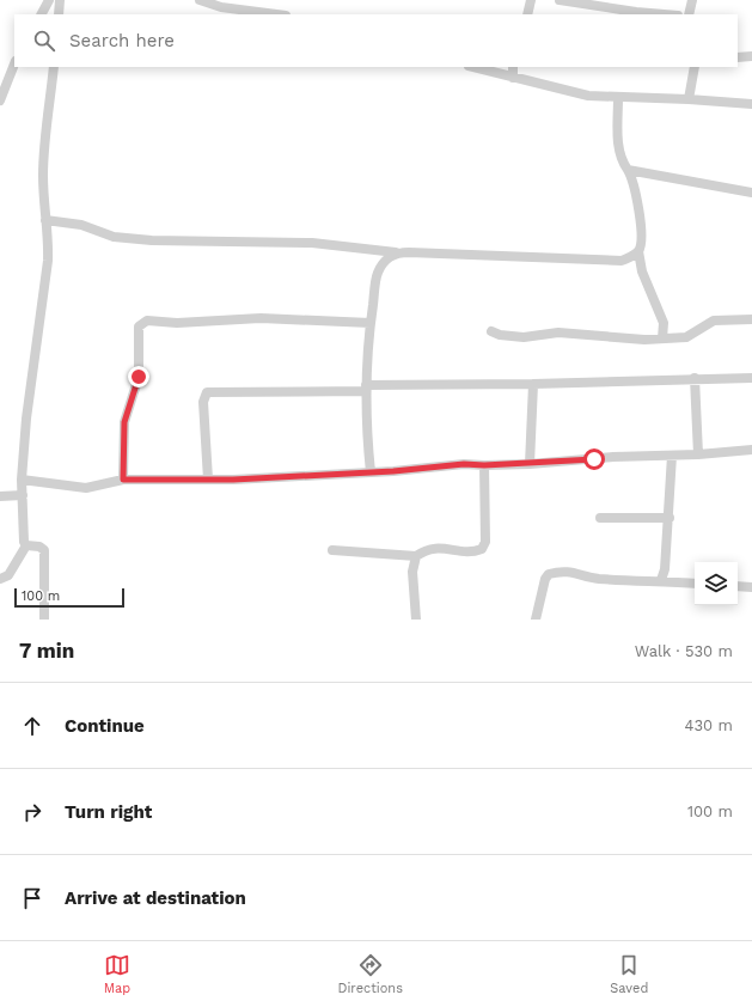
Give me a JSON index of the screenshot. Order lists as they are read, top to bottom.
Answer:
{
  "scale_bar": "100 m",
  "page": {
    "search": "Search here",
    "scale": "100 m",
    "heading": ["7 min", "Walk · 530 m"],
    "list": [
      ["Continue", "430 m"],
      ["Turn right", "100 m"],
      "Arrive at destination"
    ],
    "nav": ["Map", "Directions", "Saved"]
  }
}
